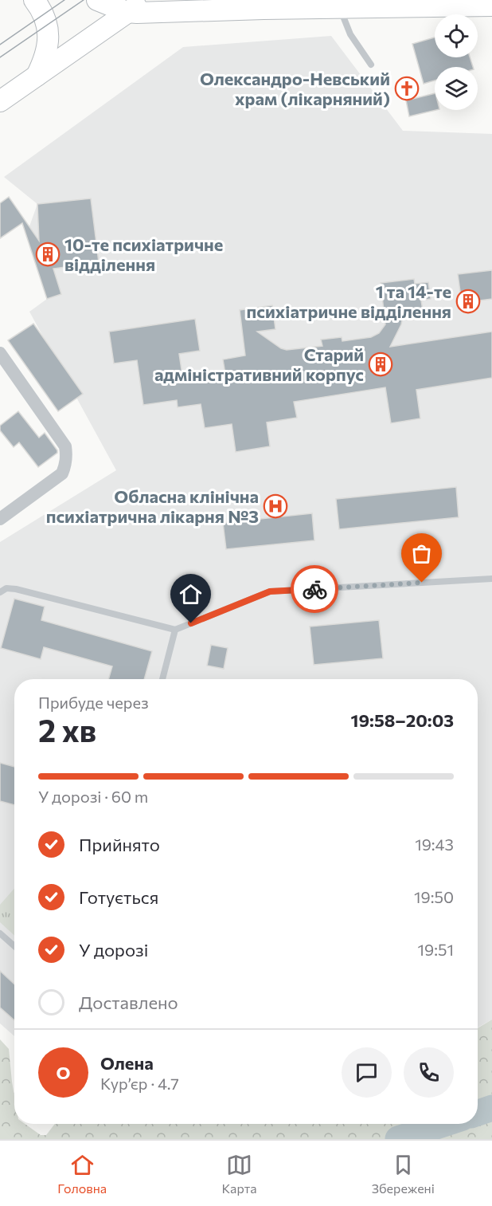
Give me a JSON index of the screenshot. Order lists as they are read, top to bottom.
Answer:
{
  "places": {
    "church": ["Олександро-Невський храм (лікарняний)"],
    "building": ["10-те психіатричне відділення", "1 та 14-те психіатричне відділення", "Старий адміністративний корпус"],
    "hospital": ["Обласна клінічна психіатрична лікарня №3"]
  },
  "page": {
    "heading": ["2 хв", "Прибуде через", "19:58–20:03"],
    "panel": ["Олена", "Кур’єр · 4.7"],
    "bar": "У дорозі · 60 m",
    "list": [
      ["Прийнято", "19:43"],
      ["Готується", "19:50"],
      ["У дорозі", "19:51"],
      "Доставлено"
    ],
    "round": "О",
    "tabs": ["Головна", "Карта", "Збережені"]
  }
}
